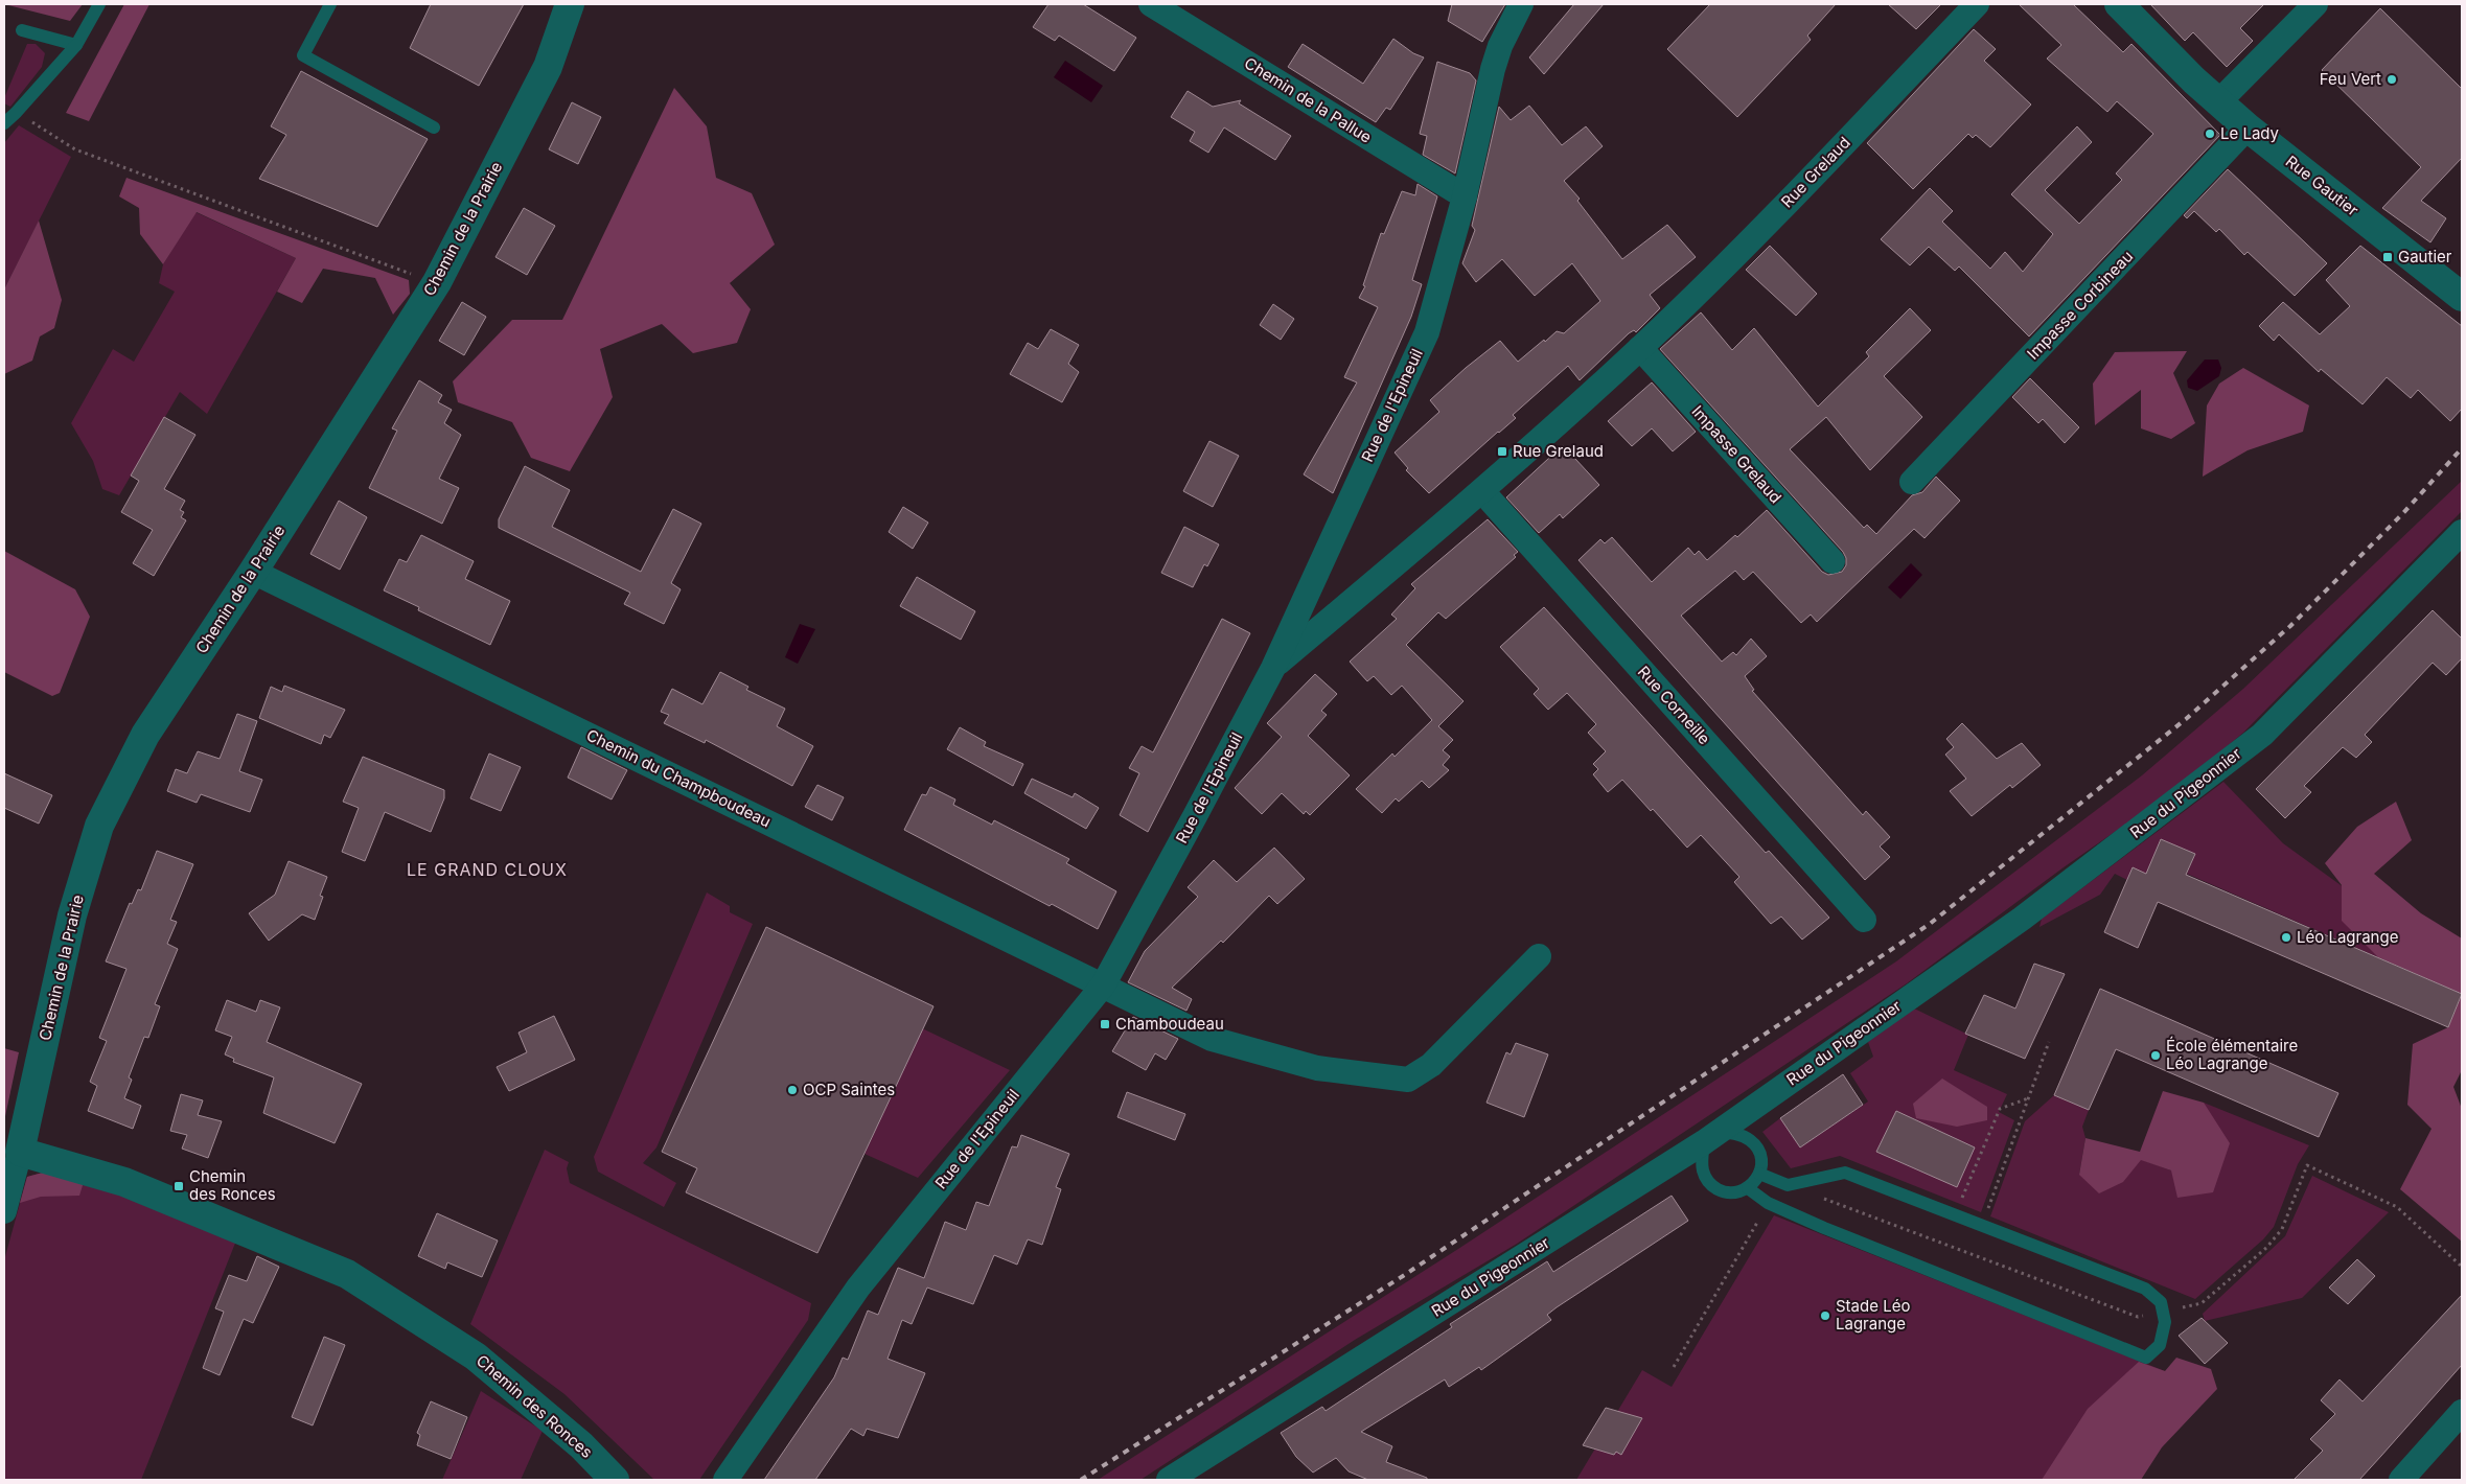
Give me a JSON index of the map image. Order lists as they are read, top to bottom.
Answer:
{
  "streets": {
    "street": [
      "Chemin de la Pallue",
      "Rue Grelaud",
      "Rue Gautier",
      "Chemin de la Prairie",
      "Impasse Corbineau",
      "Rue de l'Epineuil",
      "Impasse Grelaud",
      "Rue Corneille",
      "Chemin du Champboudeau",
      "Rue du Pigeonnier",
      "Chemin des Ronces"
    ]
  },
  "crossings": [
    ["Chemin de la Pallue", "Rue de l'Epineuil"],
    ["Rue Grelaud", "Rue de l'Epineuil"],
    ["Rue Grelaud", "Impasse Grelaud"],
    ["Rue Grelaud", "Rue Corneille"],
    ["Rue Gautier", "Impasse Corbineau"],
    ["Chemin de la Prairie", "Chemin du Champboudeau"],
    ["Chemin de la Prairie", "Chemin des Ronces"],
    ["Rue de l'Epineuil", "Chemin du Champboudeau"]
  ],
  "districts": ["LE GRAND CLOUX"],
  "places": {
    "other": [
      "Feu Vert",
      "Le Lady",
      "Léo Lagrange",
      "École élémentaire Léo Lagrange",
      "OCP Saintes",
      "Stade Léo Lagrange"
    ],
    "transit": [
      "Gautier",
      "Rue Grelaud",
      "Chamboudeau",
      "Chemin des Ronces"
    ]
  }
}
